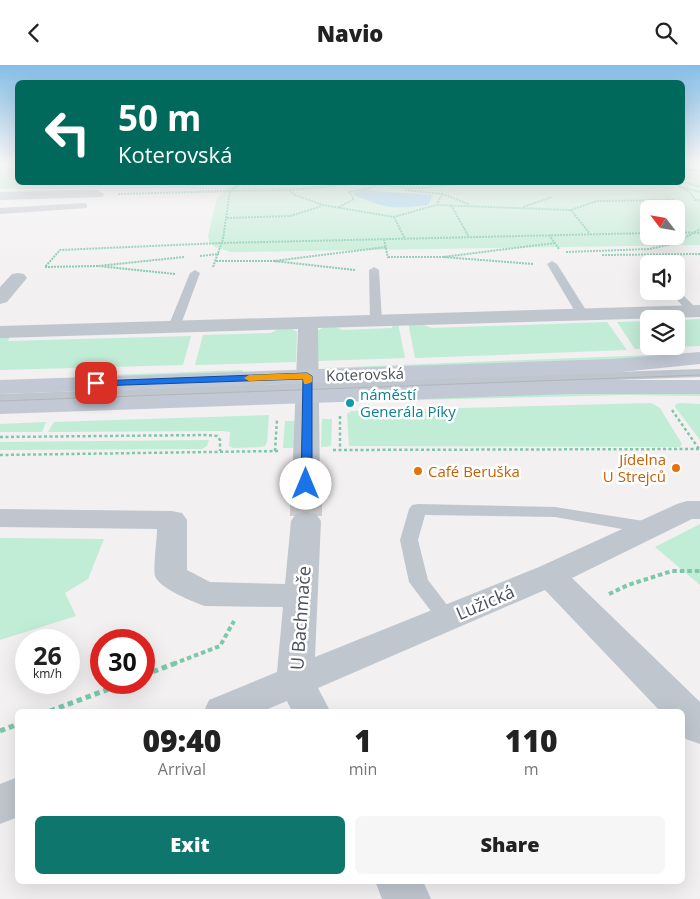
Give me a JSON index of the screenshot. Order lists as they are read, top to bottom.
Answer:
{
  "streets": {
    "street": ["Koterovská", "Lužická", "U Bachmače"]
  },
  "crossings": [
    ["Lužická", "U Bachmače"]
  ],
  "places": ["náměstí Generála Píky", "Jídelna U Strejců", "Café Beruška"],
  "north": "top left",
  "page": {
    "header": "Navio",
    "turn": ["50 m", "Koterovská"],
    "speed": "26 km/h",
    "limit": "30",
    "eta": [
      "09:40",
      "Arrival",
      "1",
      "min",
      "110",
      "m"
    ],
    "buttons": ["Exit", "Share"]
  }
}
